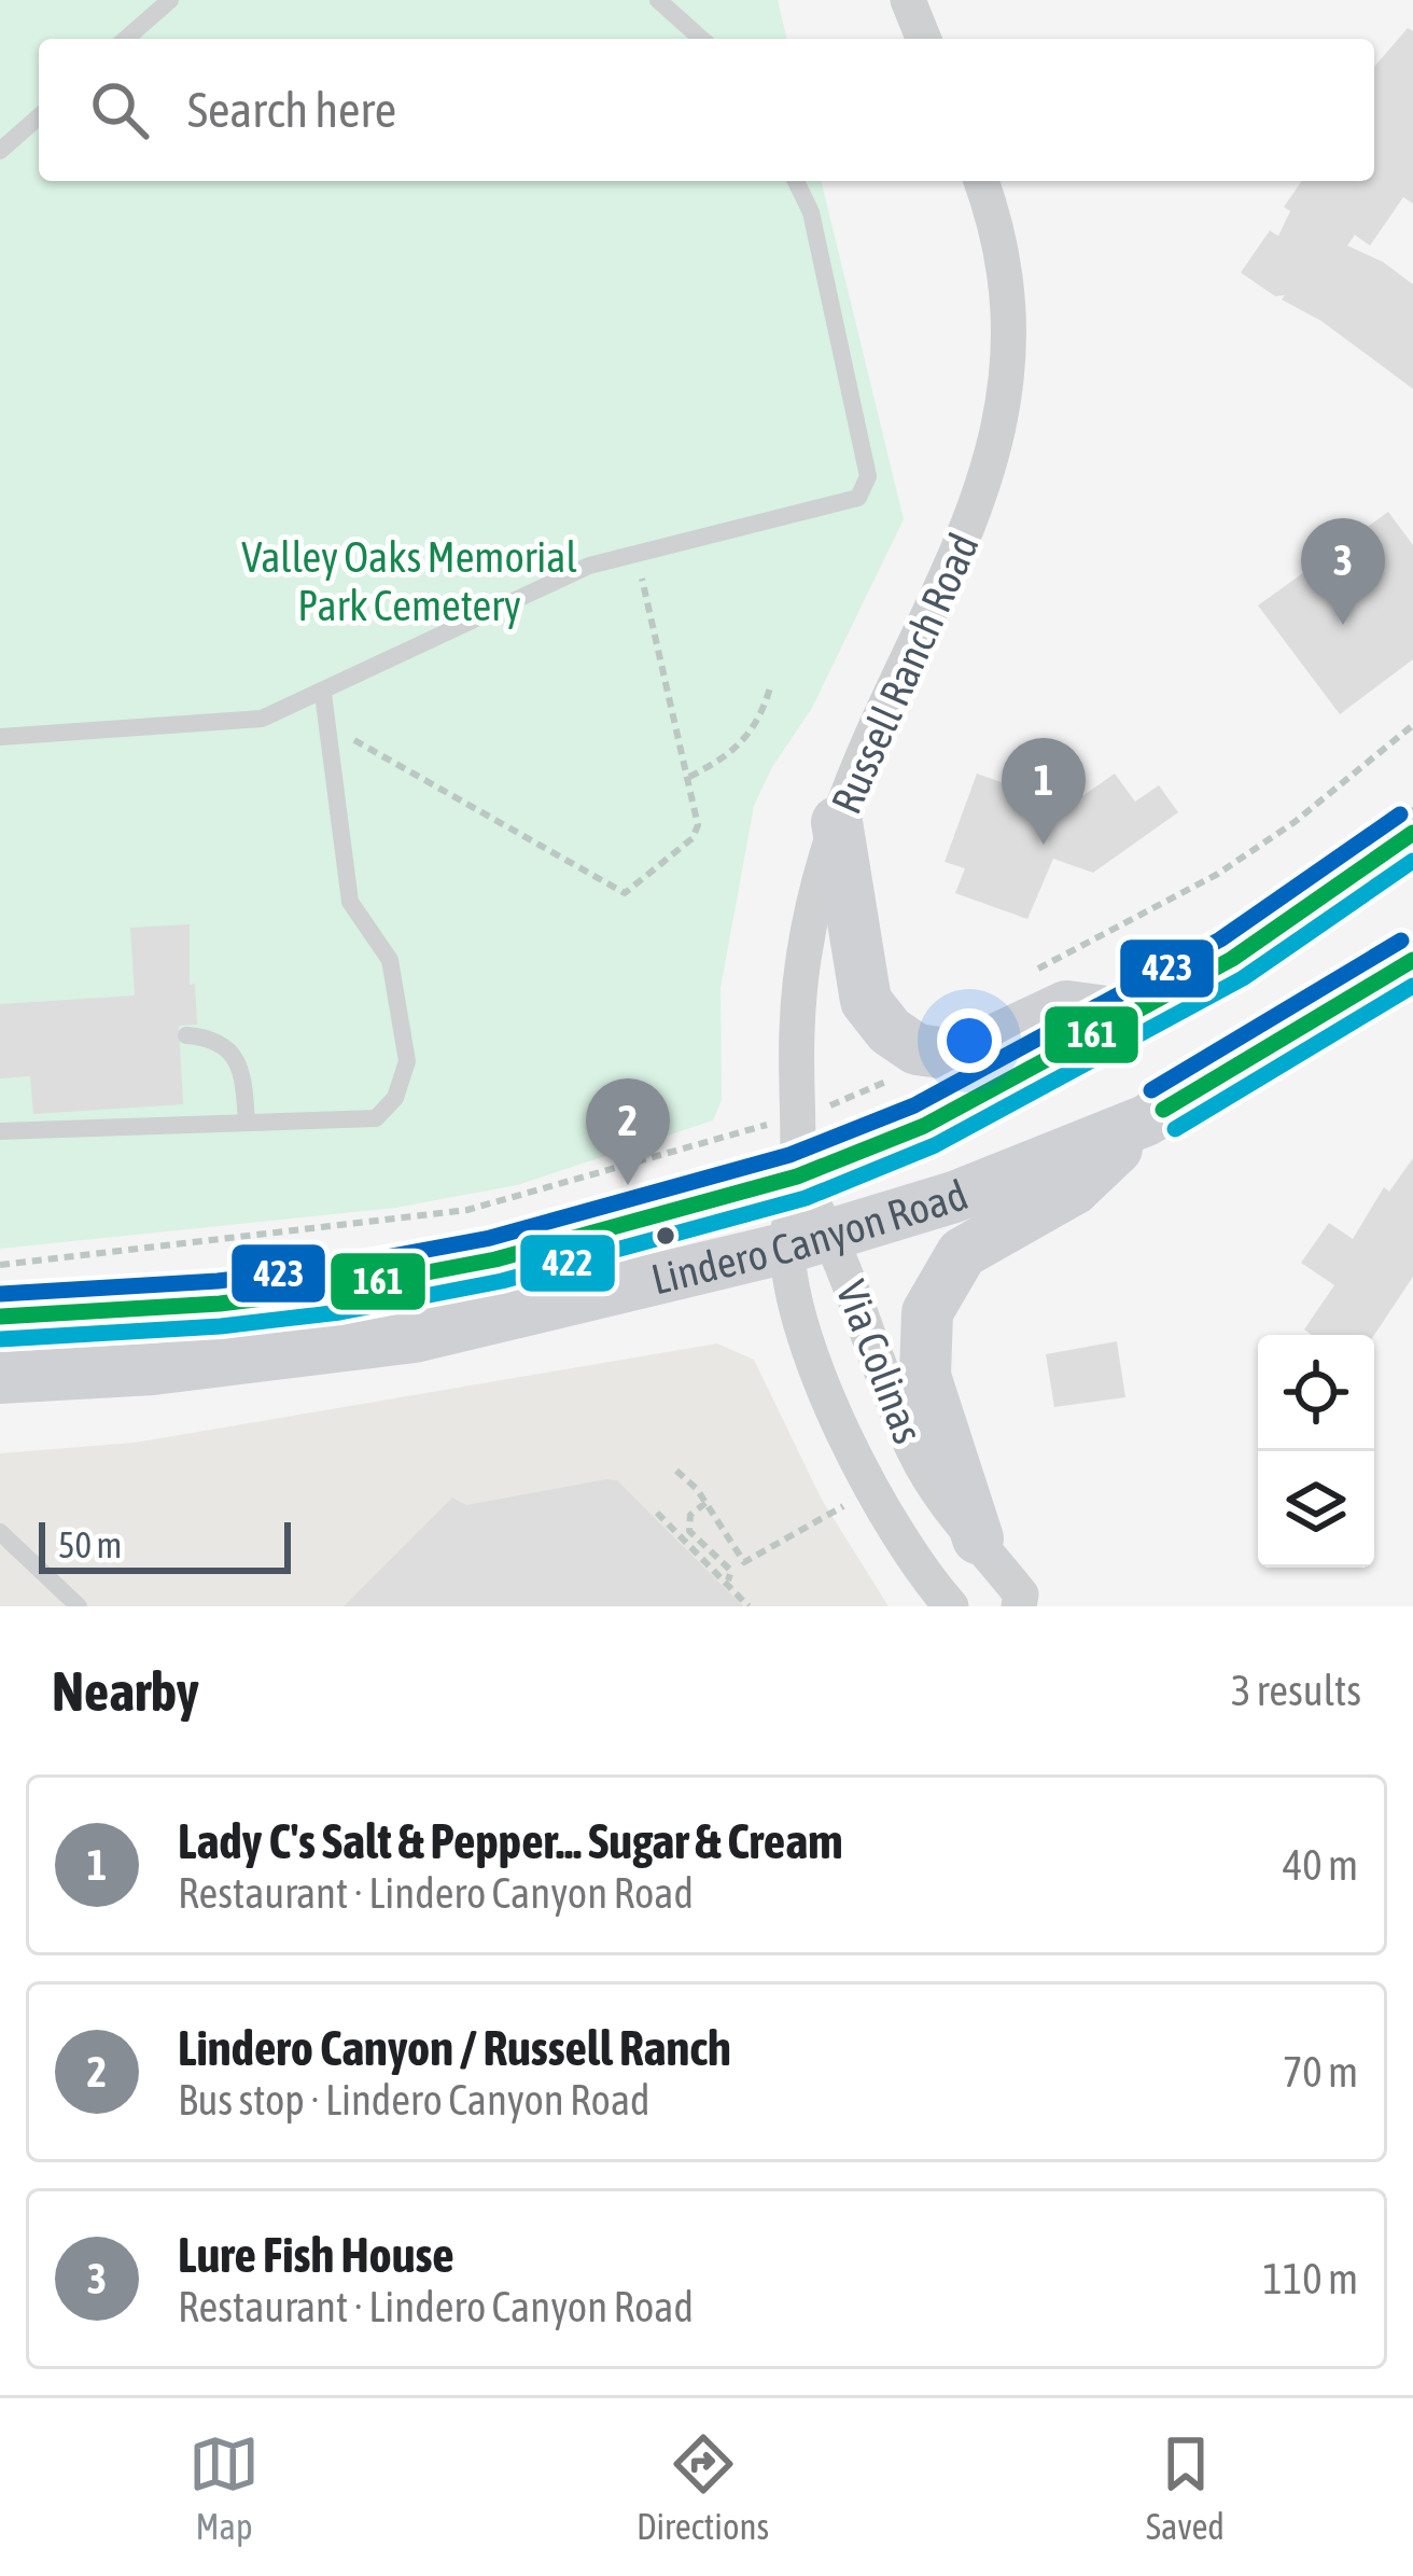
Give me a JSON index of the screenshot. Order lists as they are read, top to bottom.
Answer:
{
  "streets": {
    "main road": ["Lindero Canyon Road"],
    "street": ["Russell Ranch Road", "Via Colinas"]
  },
  "crossings": [
    ["Russell Ranch Road", "Lindero Canyon Road"],
    ["Russell Ranch Road", "Via Colinas"],
    ["Lindero Canyon Road", "Via Colinas"]
  ],
  "parks": ["Valley Oaks Memorial Park Cemetery"],
  "lines": ["transit line 423", "transit line 161", "transit line 422"],
  "scale_bar": "50 m",
  "page": {
    "search": "Search here",
    "pins": ["3", "1", "2"],
    "scale": "50 m",
    "heading": ["Nearby", "3 results"],
    "list": [
      {
        "mark": "1",
        "name": "Lady C's Salt & Pepper... Sugar & Cream",
        "note": "Restaurant · Lindero Canyon Road",
        "value": "40 m"
      },
      {
        "mark": "2",
        "name": "Lindero Canyon / Russell Ranch",
        "note": "Bus stop · Lindero Canyon Road",
        "value": "70 m"
      },
      {
        "mark": "3",
        "name": "Lure Fish House",
        "note": "Restaurant · Lindero Canyon Road",
        "value": "110 m"
      }
    ],
    "nav": ["Map", "Directions", "Saved"]
  }
}
